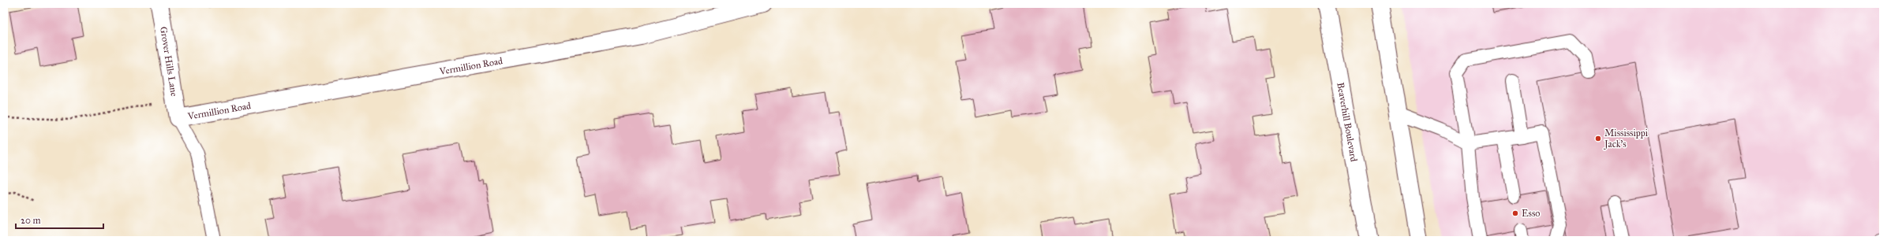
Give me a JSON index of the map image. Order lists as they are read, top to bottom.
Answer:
{
  "streets": {
    "street": ["Grover Hills Lane", "Vermillion Road", "Beaverhill Boulevard"]
  },
  "crossings": [
    ["Grover Hills Lane", "Vermillion Road"]
  ],
  "places": ["Mississippi Jack's", "Esso"],
  "scale_bar": "20 m"
}
